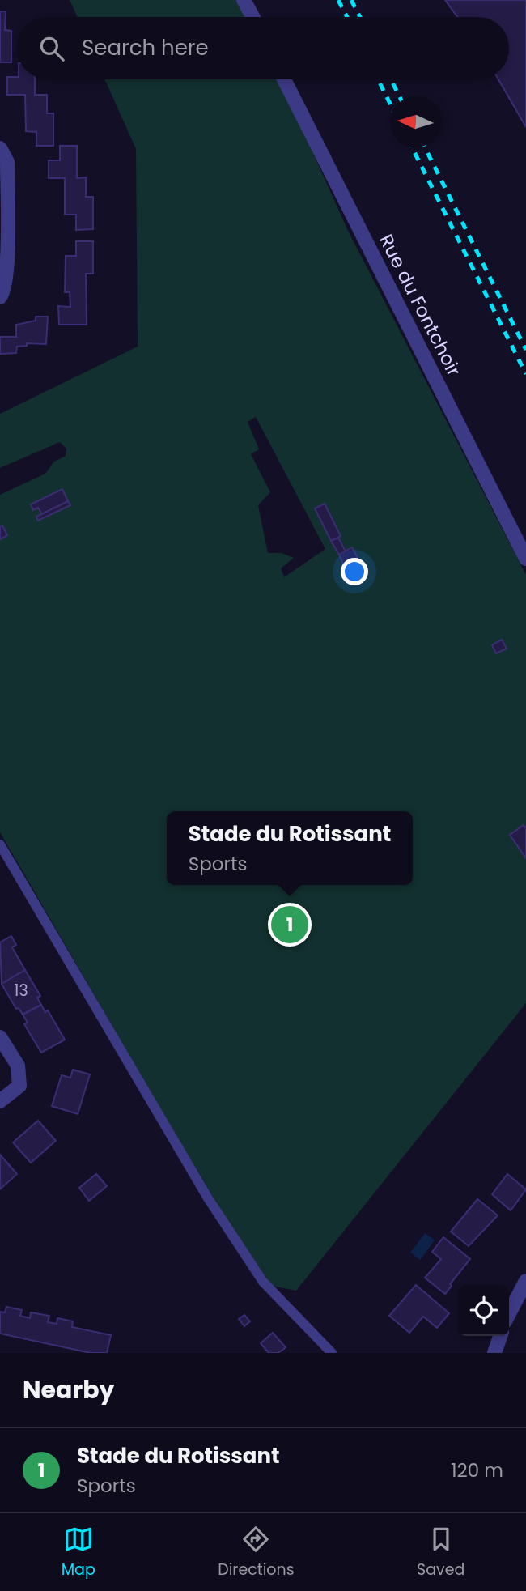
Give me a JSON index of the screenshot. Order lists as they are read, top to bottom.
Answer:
{
  "streets": {
    "street": ["Rue du Fontchoir"]
  },
  "house_numbers": ["13"],
  "north": "left",
  "page": {
    "search": "Search here",
    "popup": ["Stade du Rotissant", "Sports"],
    "pins": "1",
    "heading": "Nearby",
    "list": [
      {
        "mark": "1",
        "name": "Stade du Rotissant",
        "note": "Sports",
        "value": "120 m"
      }
    ],
    "nav": ["Map", "Directions", "Saved"]
  }
}
